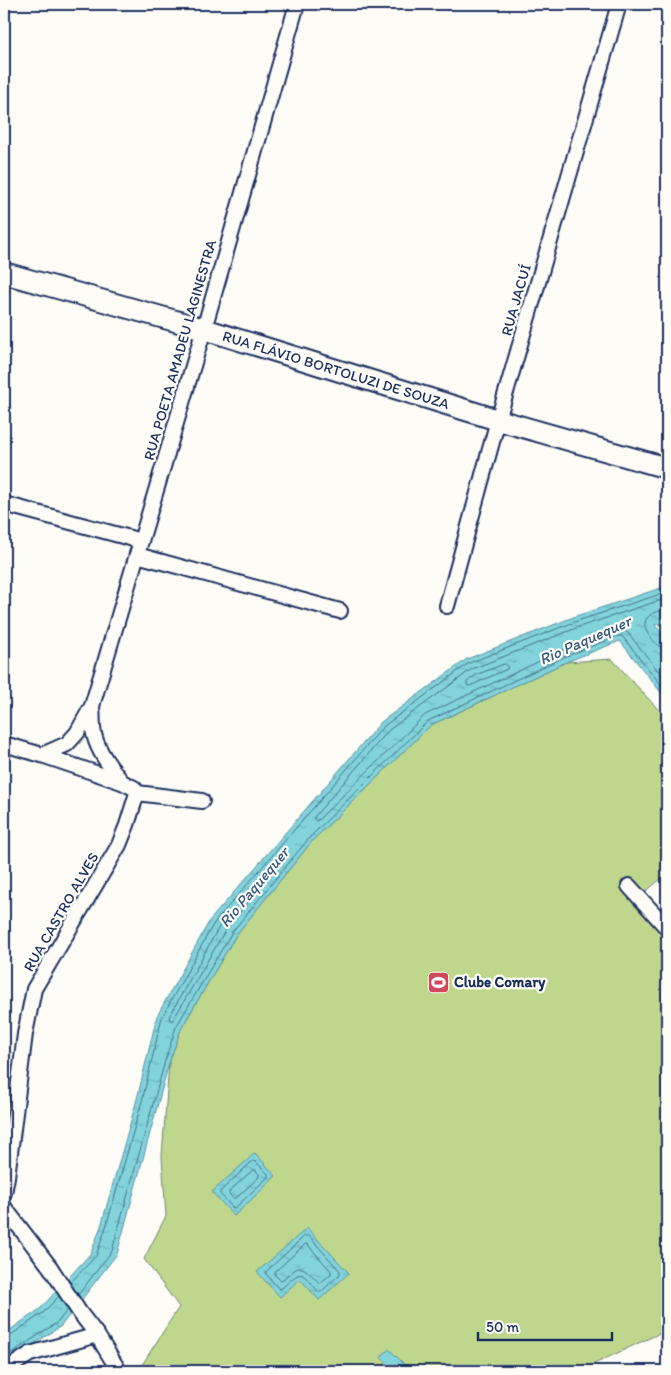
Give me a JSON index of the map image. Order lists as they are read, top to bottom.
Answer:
{
  "streets": {
    "street": [
      "RUA JACUÍ",
      "RUA POETA AMADEU LAGINESTRA",
      "RUA FLÁVIO BORTOLUZI DE SOUZA",
      "RUA CASTRO ALVES"
    ]
  },
  "crossings": [
    ["RUA JACUÍ", "RUA FLÁVIO BORTOLUZI DE SOUZA"],
    ["RUA POETA AMADEU LAGINESTRA", "RUA FLÁVIO BORTOLUZI DE SOUZA"]
  ],
  "water": ["Rio Paquequer"],
  "places": {
    "sports": ["Clube Comary"]
  },
  "scale_bar": "50 m"
}
